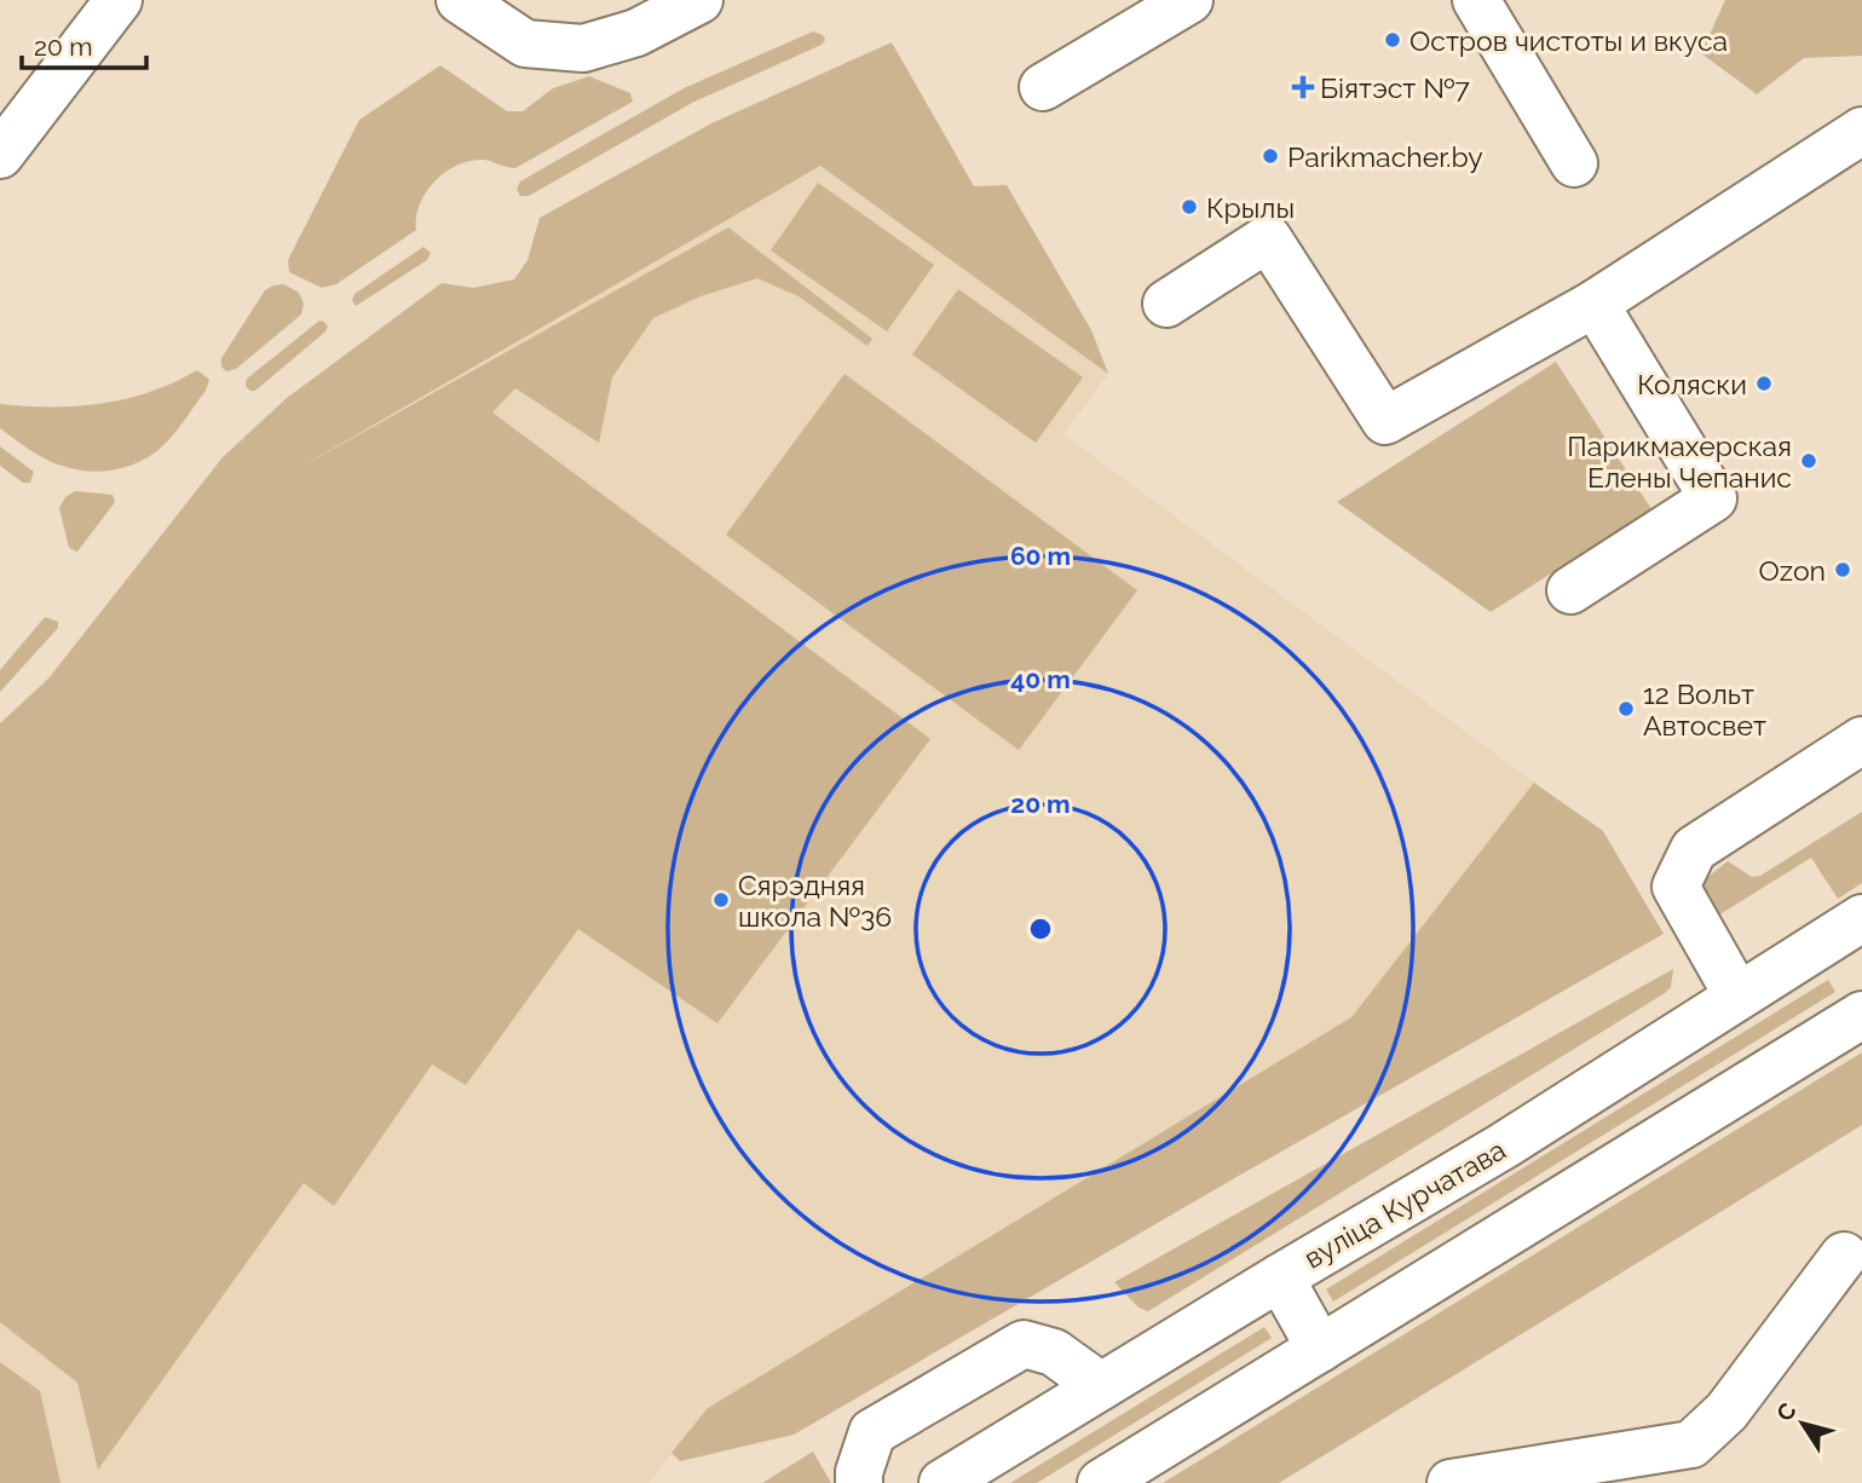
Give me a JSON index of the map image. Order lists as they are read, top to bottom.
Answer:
{
  "streets": {
    "main road": ["вуліца Курчатава"]
  },
  "places": {
    "other": [
      "Остров чистоты и вкуса",
      "Parikmacher.by",
      "Крылы",
      "Коляски",
      "Парикмахерская Елены Чепанис",
      "Ozon",
      "12 Вольт Автосвет",
      "Сярэдняя школа №36"
    ],
    "health": ["Біятэст №7"]
  },
  "scale_bar": "20 m",
  "north": "top left",
  "rings": ["60 m", "40 m", "20 m"]
}
